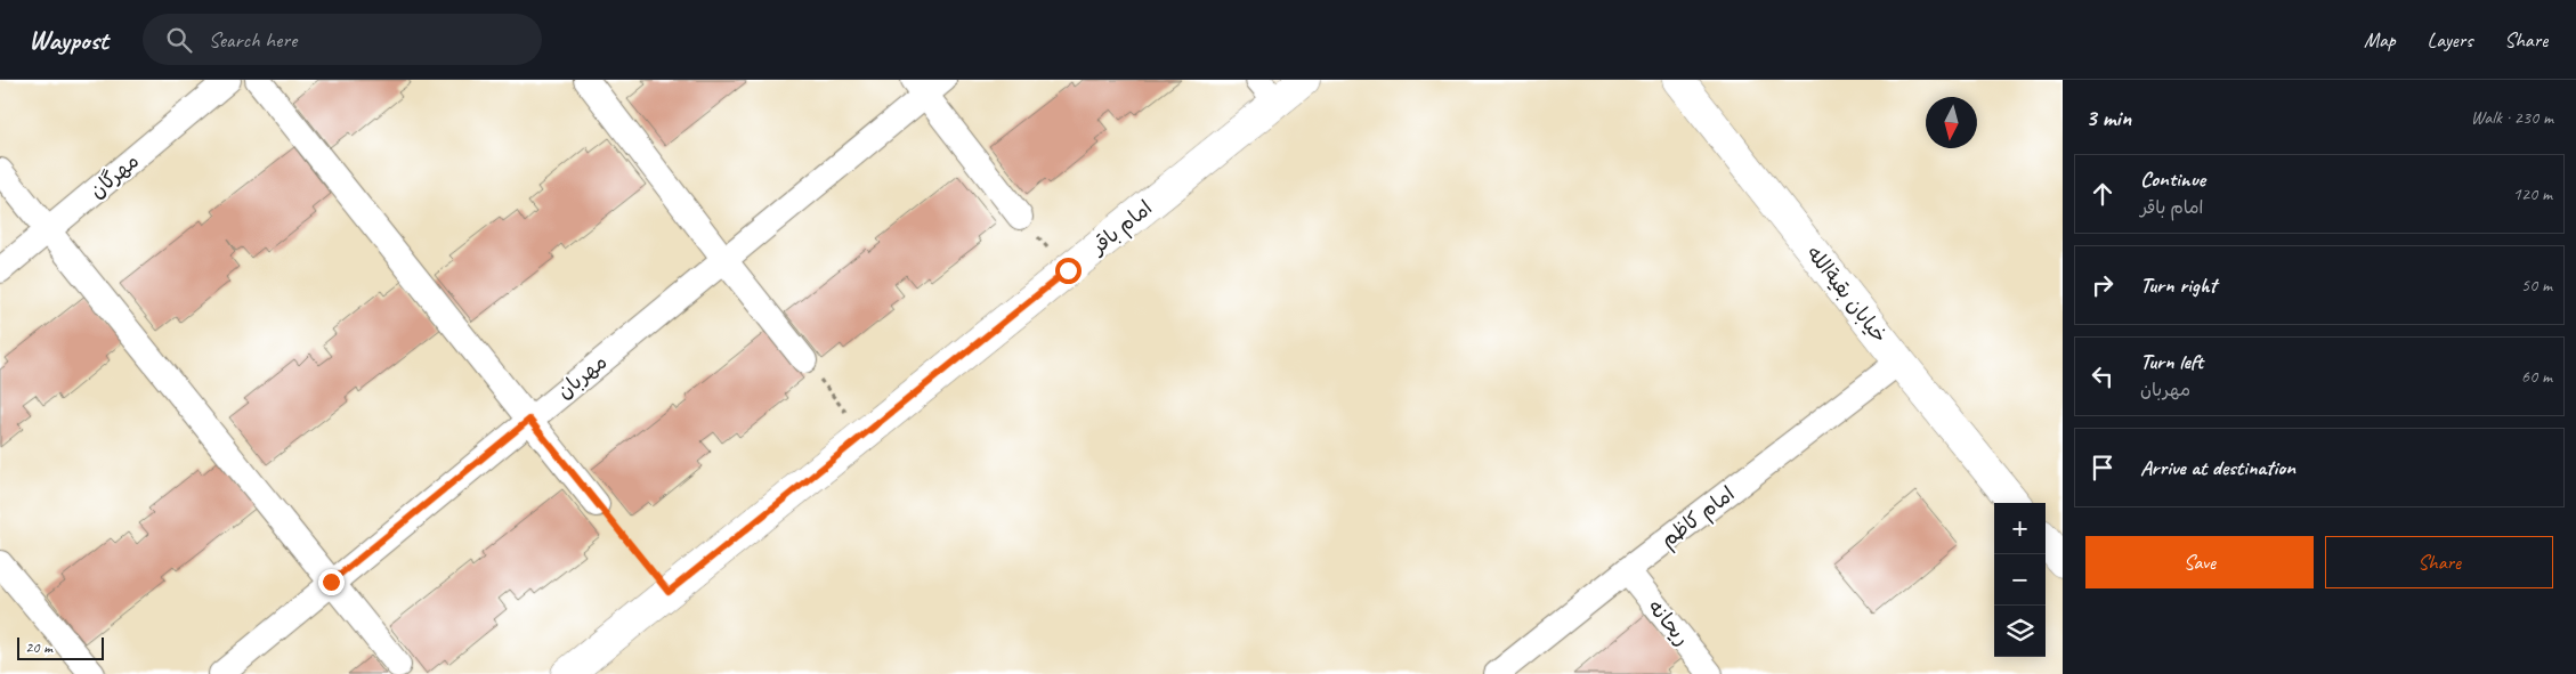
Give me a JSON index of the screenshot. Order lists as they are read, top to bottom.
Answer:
{
  "streets": {
    "street": [
      "مهرگان",
      "امام باقر",
      "خیابان بقیةالله",
      "مهربان",
      "امام کاظم",
      "ریحانه"
    ]
  },
  "crossings": [
    ["خیابان بقیةالله", "امام کاظم"],
    ["امام کاظم", "ریحانه"]
  ],
  "scale_bar": "20 m",
  "north": "bottom",
  "page": {
    "header": "Waypost",
    "search": "Search here",
    "nav": ["Map", "Layers", "Share"],
    "heading": ["3 min", "Walk · 230 m"],
    "list": [
      ["Continue", "امام باقر", "120 m"],
      ["Turn right", "50 m"],
      ["Turn left", "مهربان", "60 m"],
      "Arrive at destination"
    ],
    "map_buttons": ["+", "−"],
    "buttons": ["Save", "Share"],
    "scale": "20 m"
  }
}
